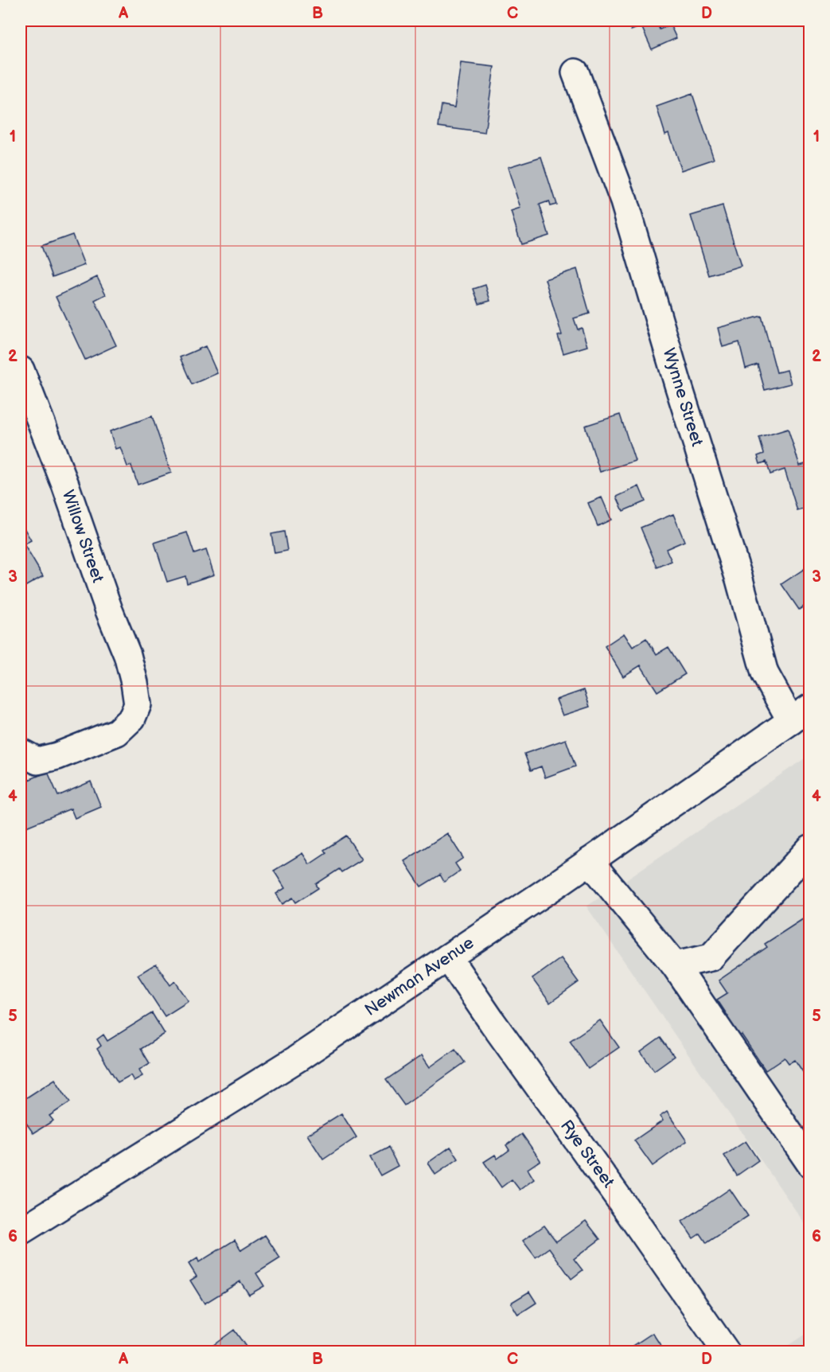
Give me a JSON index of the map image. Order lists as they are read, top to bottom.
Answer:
{
  "streets": {
    "street": [
      "Wynne Street",
      "Willow Street",
      "Newman Avenue",
      "Rye Street"
    ]
  },
  "crossings": [
    ["Wynne Street", "Newman Avenue"],
    ["Newman Avenue", "Rye Street"]
  ],
  "grid": {
    "columns": [
      "A",
      "B",
      "C",
      "D"
    ],
    "rows": [
      "1",
      "2",
      "3",
      "4",
      "5",
      "6"
    ]
  }
}
